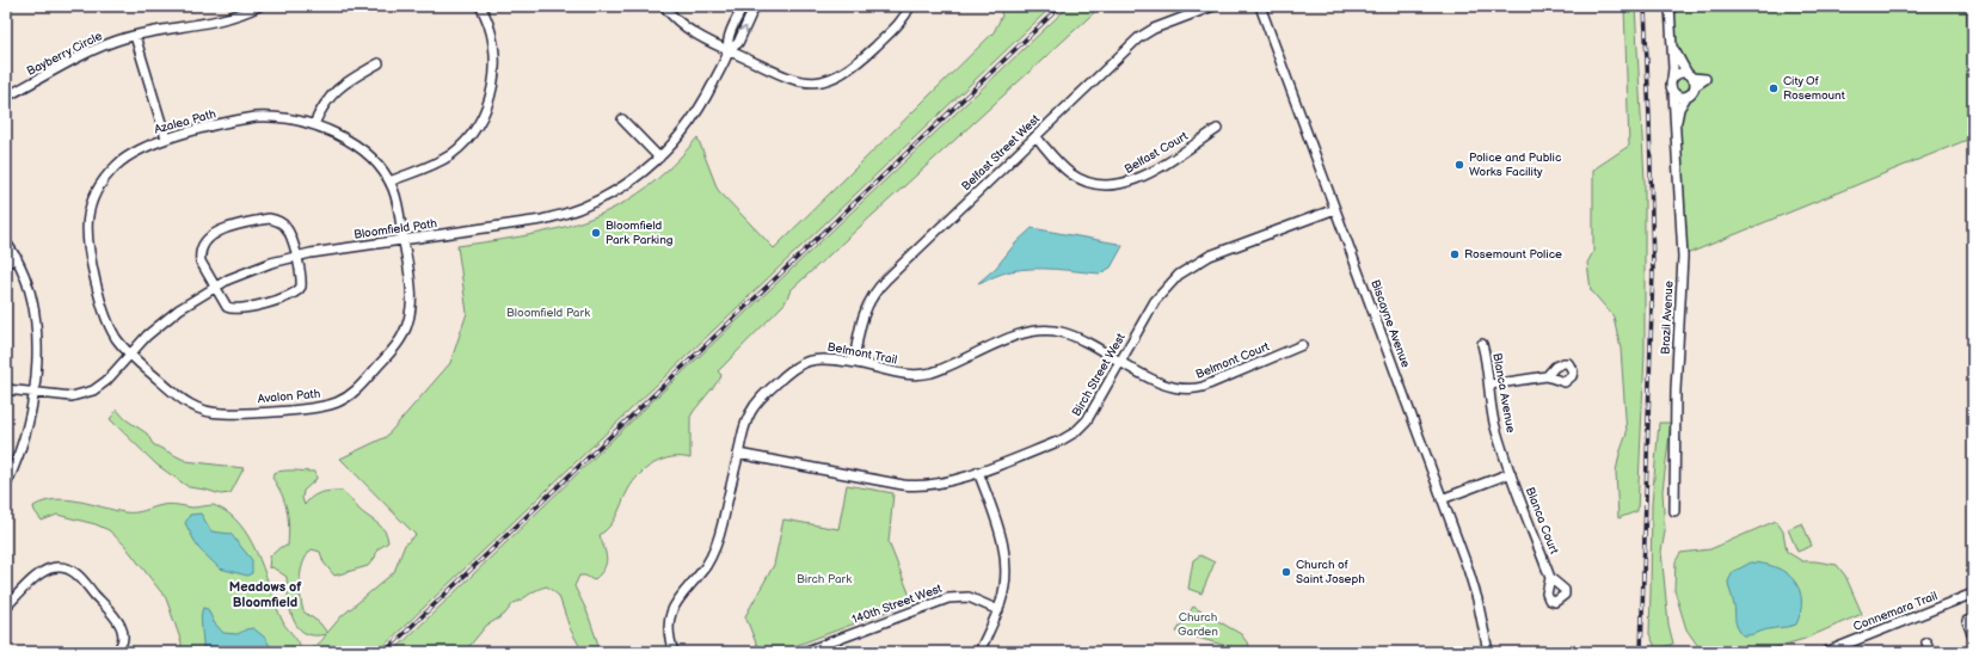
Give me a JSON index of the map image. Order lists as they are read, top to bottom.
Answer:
{
  "streets": {
    "street": [
      "Bayberry Circle",
      "Azalea Path",
      "Belfast Street West",
      "Belfast Court",
      "Bloomfield Path",
      "Brazil Avenue",
      "Biscayne Avenue",
      "Belmont Trail",
      "Belmont Court",
      "Birch Street West",
      "Blanca Avenue",
      "Avalon Path",
      "Blanca Court",
      "140th Street West",
      "Connemara Trail"
    ]
  },
  "crossings": [
    ["Azalea Path", "Bloomfield Path"],
    ["Azalea Path", "Avalon Path"],
    ["Belfast Street West", "Belfast Court"],
    ["Belfast Street West", "Belmont Trail"],
    ["Bloomfield Path", "Avalon Path"],
    ["Biscayne Avenue", "Birch Street West"],
    ["Belmont Trail", "Belmont Court"],
    ["Belmont Trail", "Birch Street West"],
    ["Belmont Court", "Birch Street West"],
    ["Blanca Avenue", "Blanca Court"]
  ],
  "districts": ["Meadows of Bloomfield"],
  "parks": ["Bloomfield Park", "Birch Park", "Church Garden"],
  "places": [
    "City Of Rosemount",
    "Police and Public Works Facility",
    "Bloomfield Park Parking",
    "Rosemount Police",
    "Church of Saint Joseph"
  ]
}
